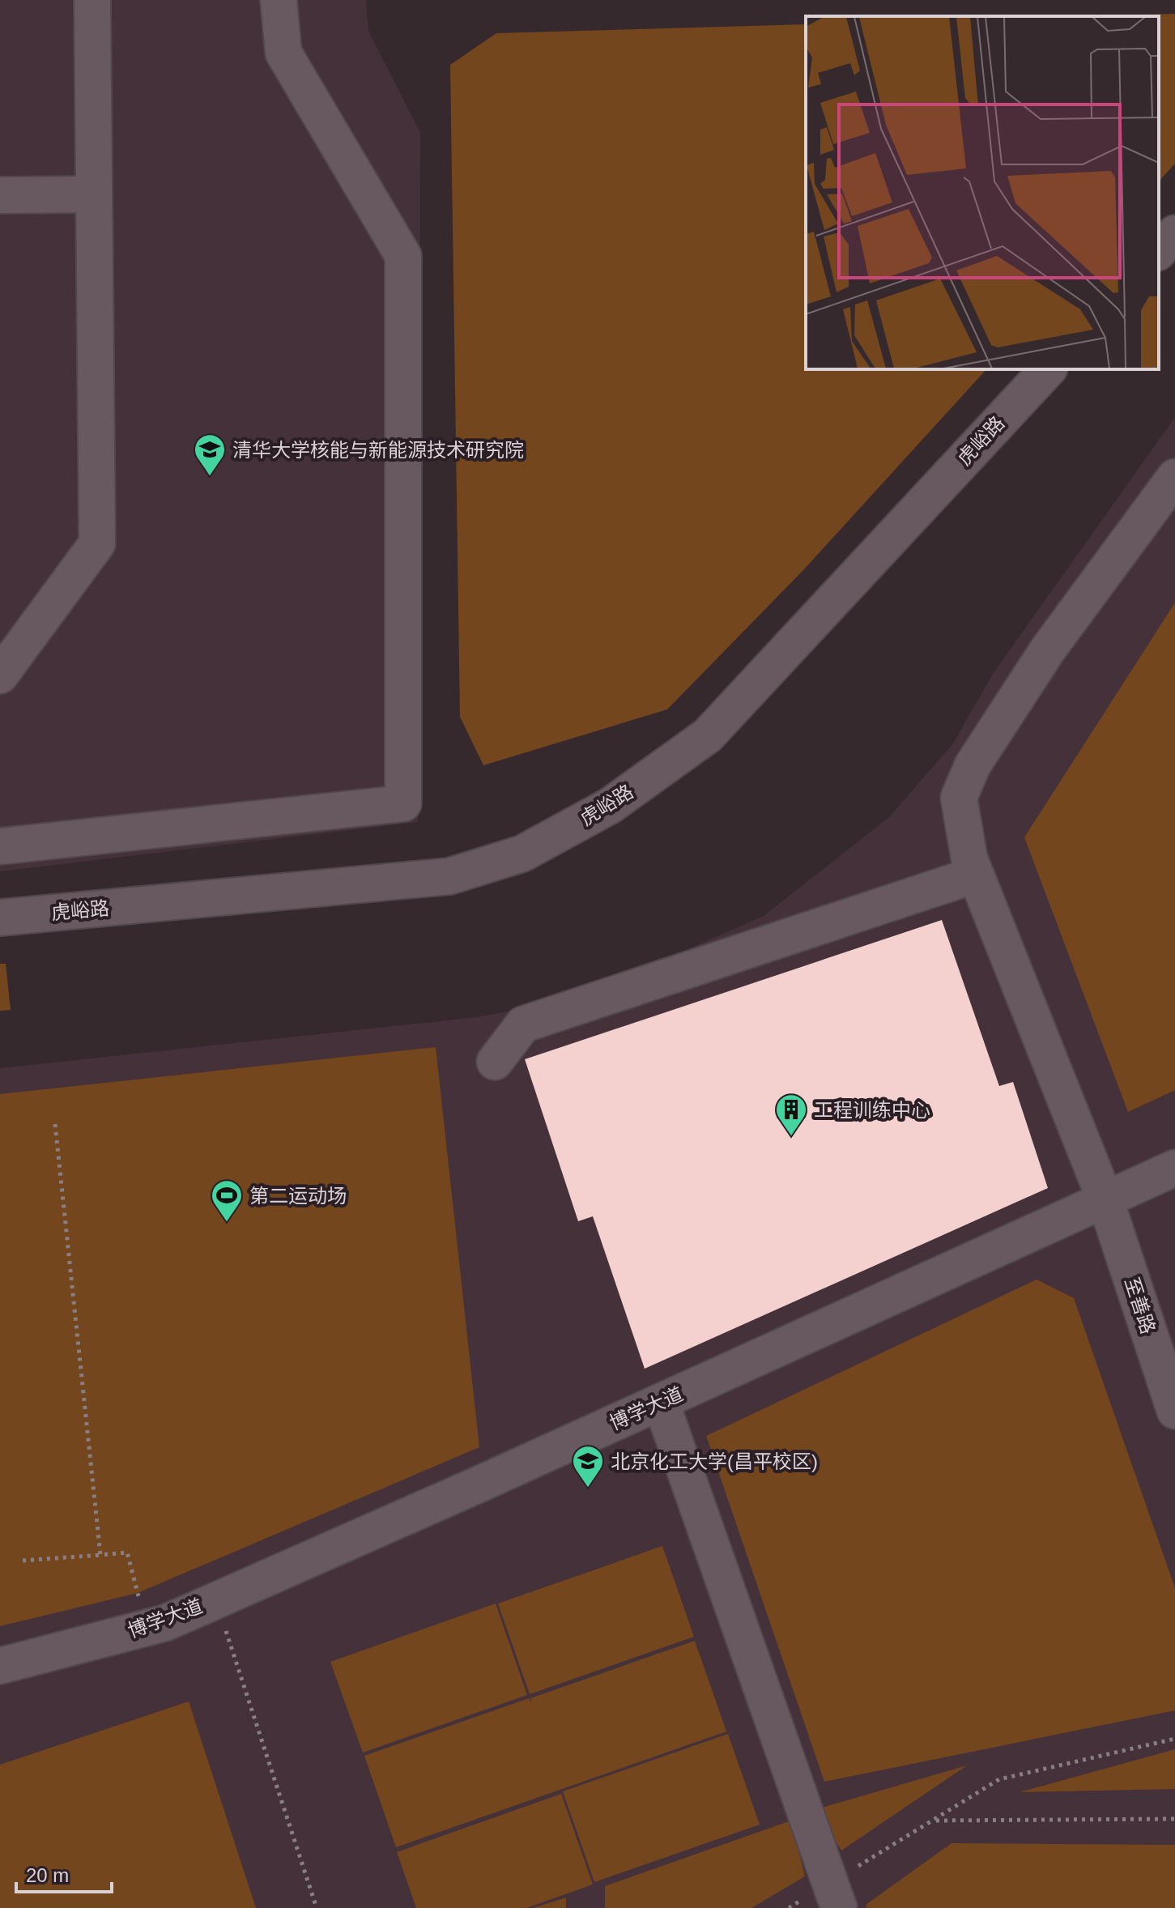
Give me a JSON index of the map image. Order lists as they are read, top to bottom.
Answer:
{
  "streets": {
    "street": ["虎峪路", "至善路", "博学大道"]
  },
  "crossings": [
    ["至善路", "博学大道"]
  ],
  "places": {
    "school or university": ["清华大学核能与新能源技术研究院", "北京化工大学(昌平校区)"],
    "building": ["工程训练中心"],
    "sports": ["第二运动场"]
  },
  "scale_bar": "20 m"
}
